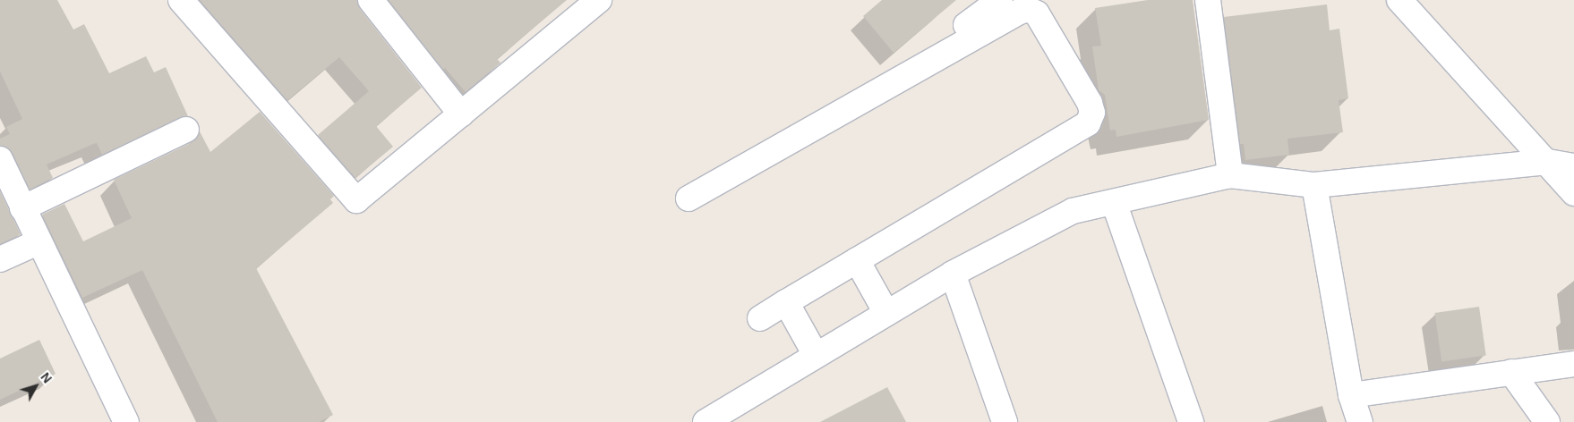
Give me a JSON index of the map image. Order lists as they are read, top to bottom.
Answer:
{
  "north": "top right"
}
